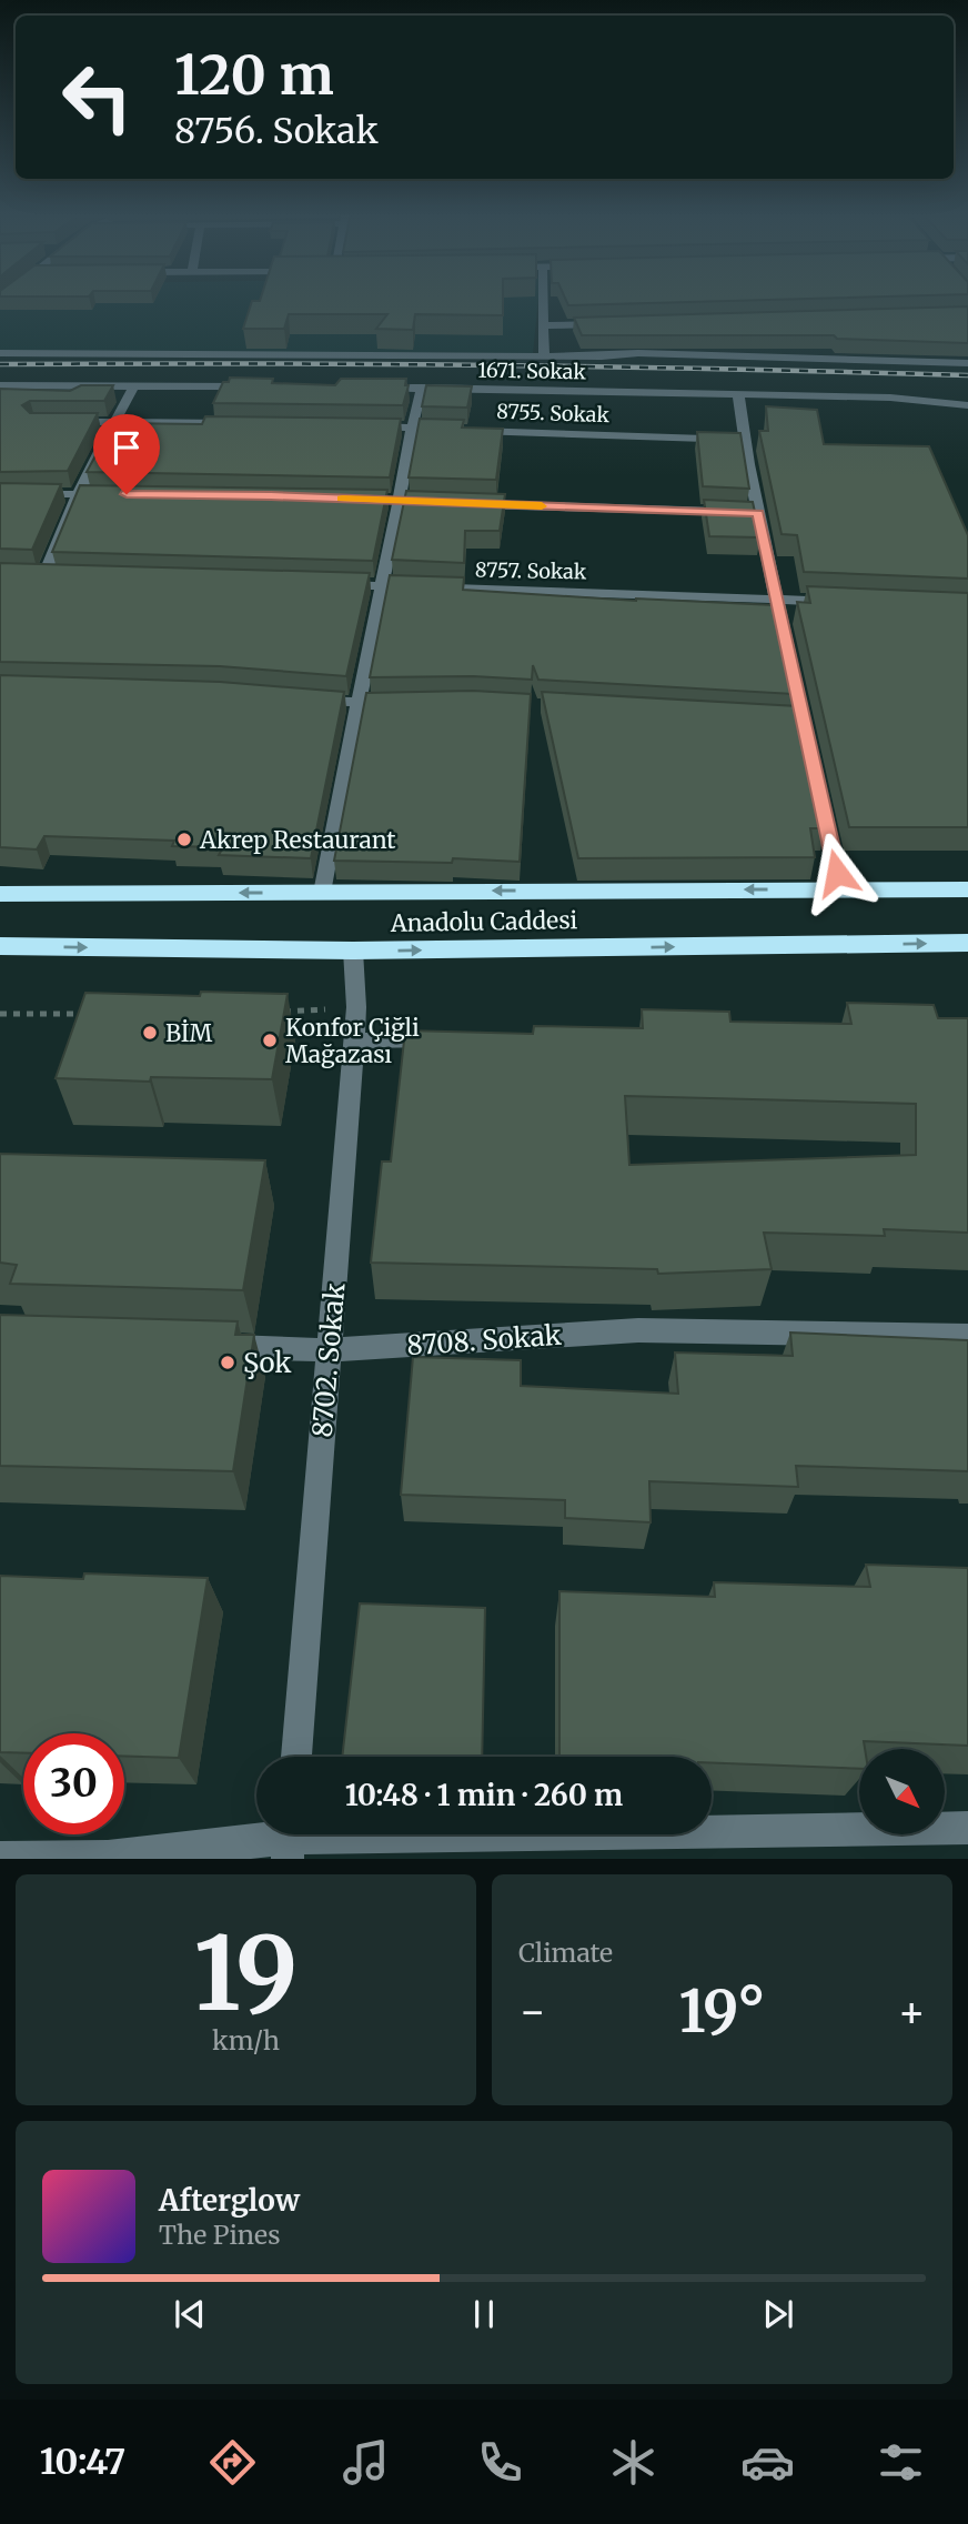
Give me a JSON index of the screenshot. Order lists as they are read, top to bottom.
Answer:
{
  "streets": {
    "highway": ["Anadolu Caddesi"],
    "street": [
      "1671. Sokak",
      "8755. Sokak",
      "8757. Sokak",
      "8708. Sokak",
      "8702. Sokak"
    ]
  },
  "crossings": [
    ["Anadolu Caddesi", "8702. Sokak"],
    ["8708. Sokak", "8702. Sokak"]
  ],
  "places": [
    "Akrep Restaurant",
    "BİM",
    "Konfor Çiğli Mağazası",
    "Şok"
  ],
  "north": "bottom right",
  "page": {
    "turn": ["120 m", "8756. Sokak"],
    "limit": "30",
    "trip": "10:48 · 1 min · 260 m",
    "tile": [
      ["19", "km/h"],
      "Climate"
    ],
    "heat": ["−", "19°", "+"],
    "song": ["Afterglow", "The Pines"],
    "tabs": "10:47"
  }
}
